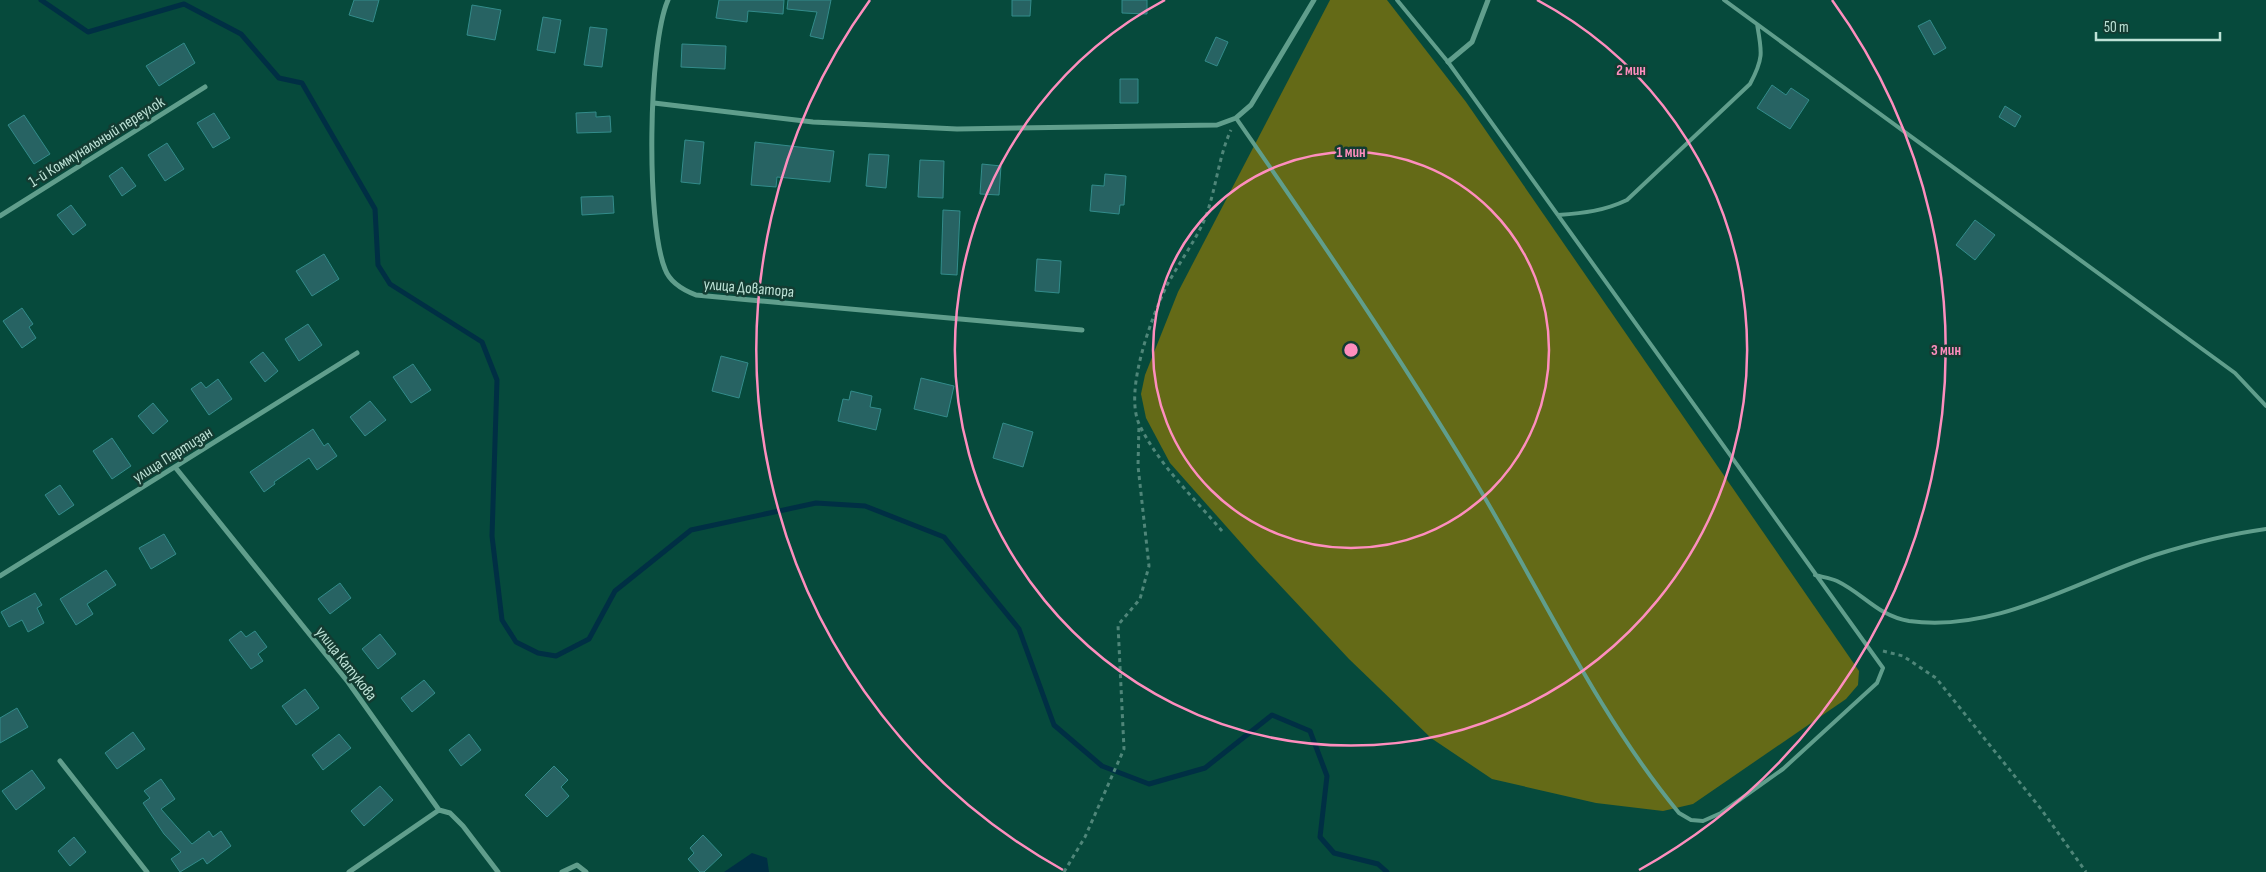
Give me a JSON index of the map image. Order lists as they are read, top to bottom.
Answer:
{
  "streets": {
    "street": [
      "1-й Коммунальный переулок",
      "улица Доватора",
      "улица Партизан",
      "улица Катукова"
    ]
  },
  "crossings": [
    ["улица Партизан", "улица Катукова"]
  ],
  "scale_bar": "50 m",
  "rings": ["2 мин", "1 мин", "3 мин"]
}
